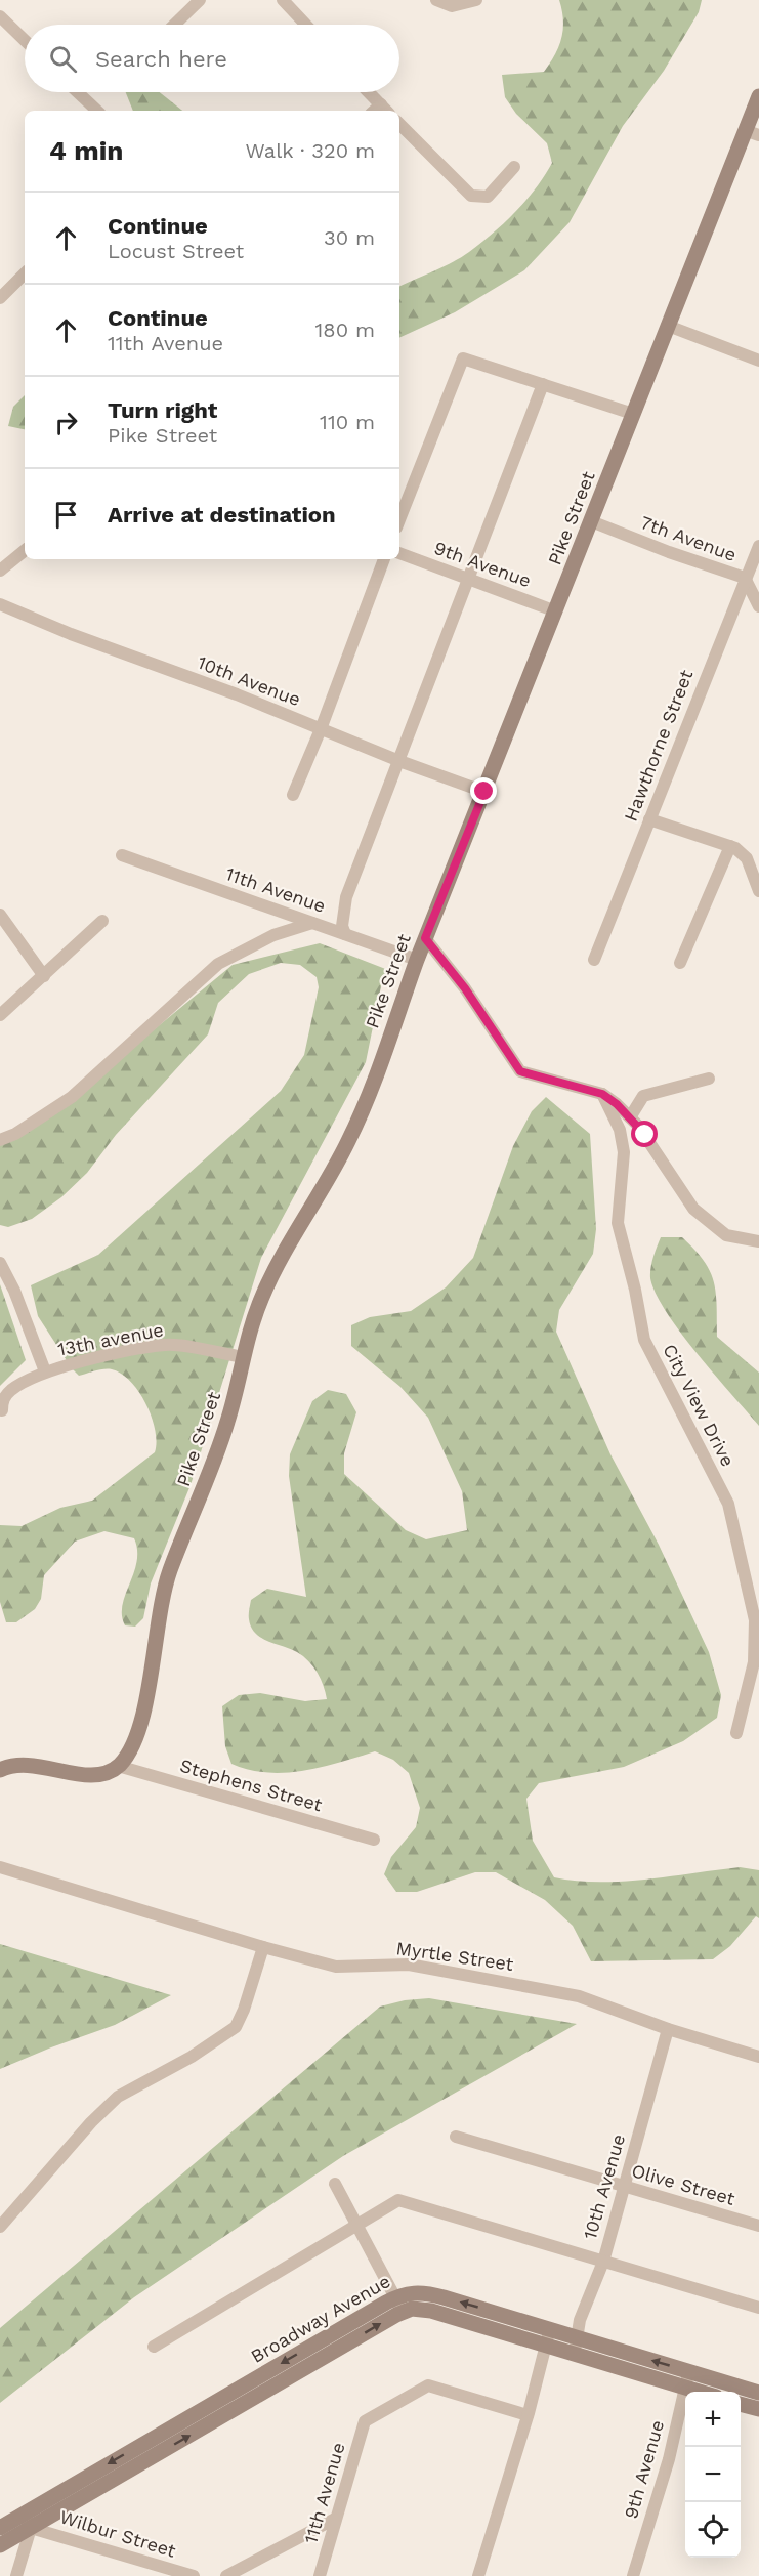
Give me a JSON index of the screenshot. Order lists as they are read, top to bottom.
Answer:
{
  "streets": {
    "main road": ["Pike Street", "Broadway Avenue"],
    "street": [
      "7th Avenue",
      "9th Avenue",
      "10th Avenue",
      "Hawthorne Street",
      "11th Avenue",
      "13th avenue",
      "City View Drive",
      "Stephens Street",
      "Myrtle Street",
      "Olive Street",
      "Wilbur Street"
    ]
  },
  "crossings": [
    ["Pike Street", "7th Avenue"],
    ["Pike Street", "9th Avenue"],
    ["Pike Street", "10th Avenue"],
    ["Pike Street", "11th Avenue"],
    ["Pike Street", "13th avenue"],
    ["Pike Street", "Stephens Street"],
    ["7th Avenue", "Hawthorne Street"],
    ["9th Avenue", "Broadway Avenue"],
    ["10th Avenue", "Myrtle Street"],
    ["10th Avenue", "Olive Street"],
    ["10th Avenue", "Broadway Avenue"],
    ["Broadway Avenue", "Wilbur Street"]
  ],
  "page": {
    "search": "Search here",
    "heading": ["4 min", "Walk · 320 m"],
    "list": [
      ["Continue", "Locust Street", "30 m"],
      ["Continue", "11th Avenue", "180 m"],
      ["Turn right", "Pike Street", "110 m"],
      "Arrive at destination"
    ],
    "map_buttons": ["+", "−"]
  }
}
